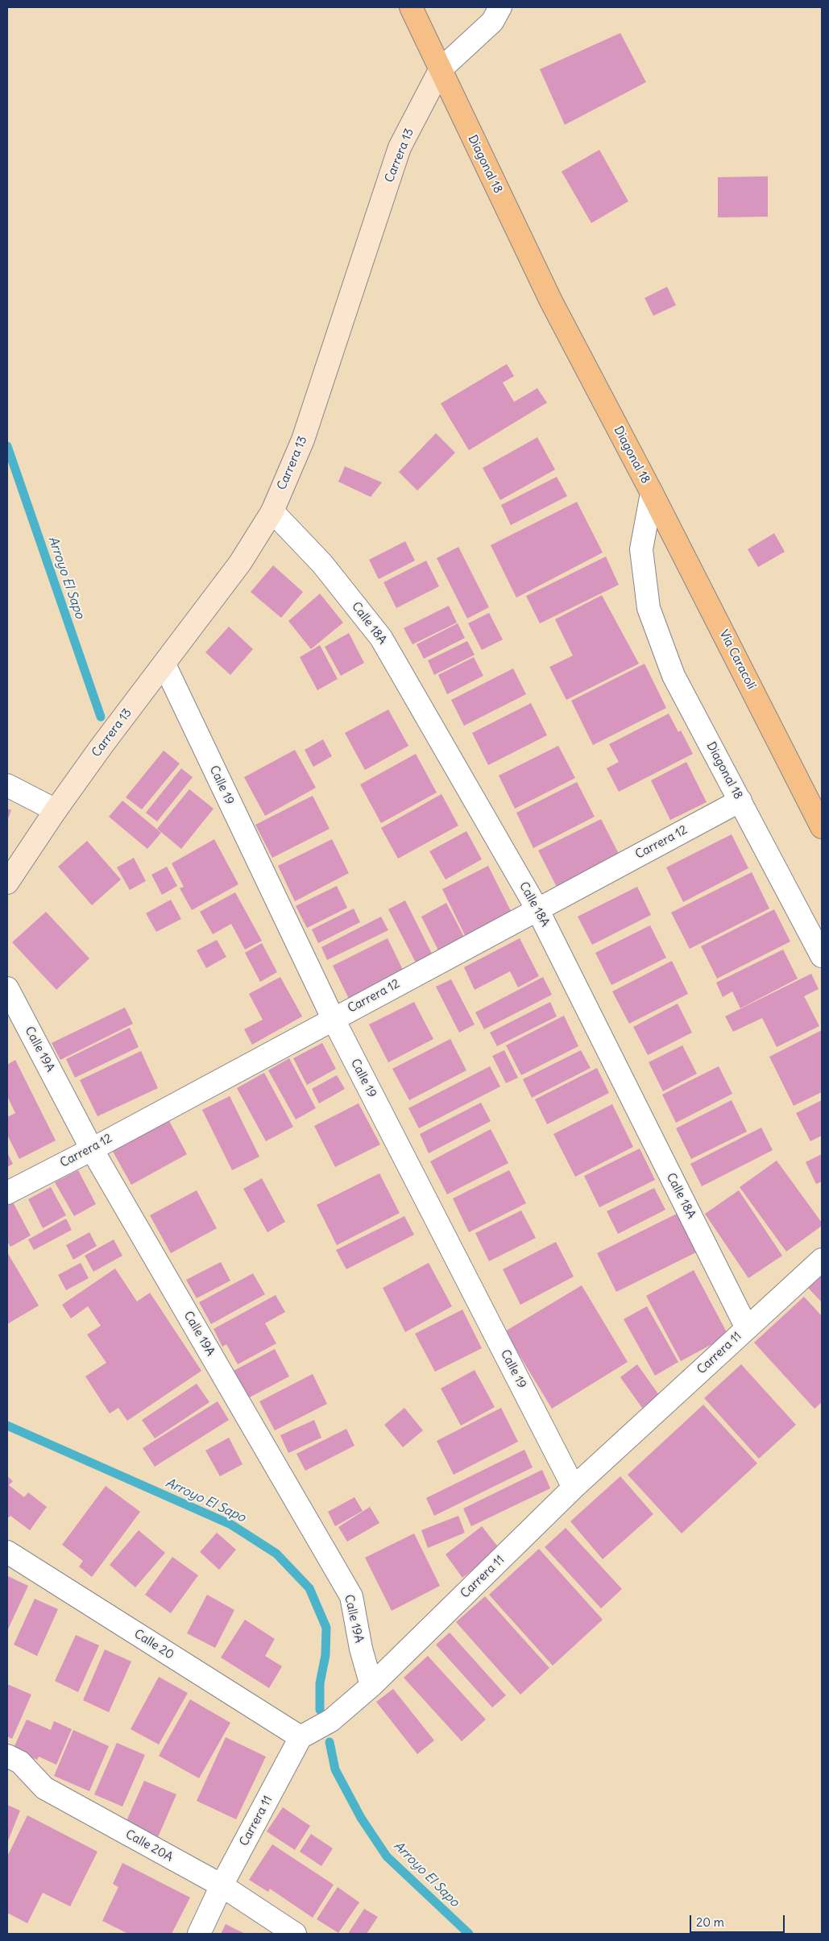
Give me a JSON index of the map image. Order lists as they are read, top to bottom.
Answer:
{
  "streets": {
    "main road": ["Diagonal 18", "Vía Caracolí"],
    "street": [
      "Carrera 13",
      "Calle 18A",
      "Calle 19",
      "Carrera 12",
      "Calle 19A",
      "Carrera 11",
      "Calle 20",
      "Calle 20A"
    ]
  },
  "crossings": [
    ["Carrera 13", "Diagonal 18"],
    ["Carrera 13", "Calle 18A"],
    ["Carrera 13", "Calle 19"],
    ["Diagonal 18", "Vía Caracolí"],
    ["Diagonal 18", "Carrera 12"],
    ["Calle 18A", "Carrera 12"],
    ["Calle 18A", "Carrera 11"],
    ["Calle 19", "Carrera 12"],
    ["Calle 19", "Carrera 11"],
    ["Carrera 12", "Calle 19A"],
    ["Calle 19A", "Carrera 11"],
    ["Carrera 11", "Calle 20"],
    ["Carrera 11", "Calle 20A"]
  ],
  "water": ["Arroyo El Sapo"],
  "scale_bar": "20 m"
}
